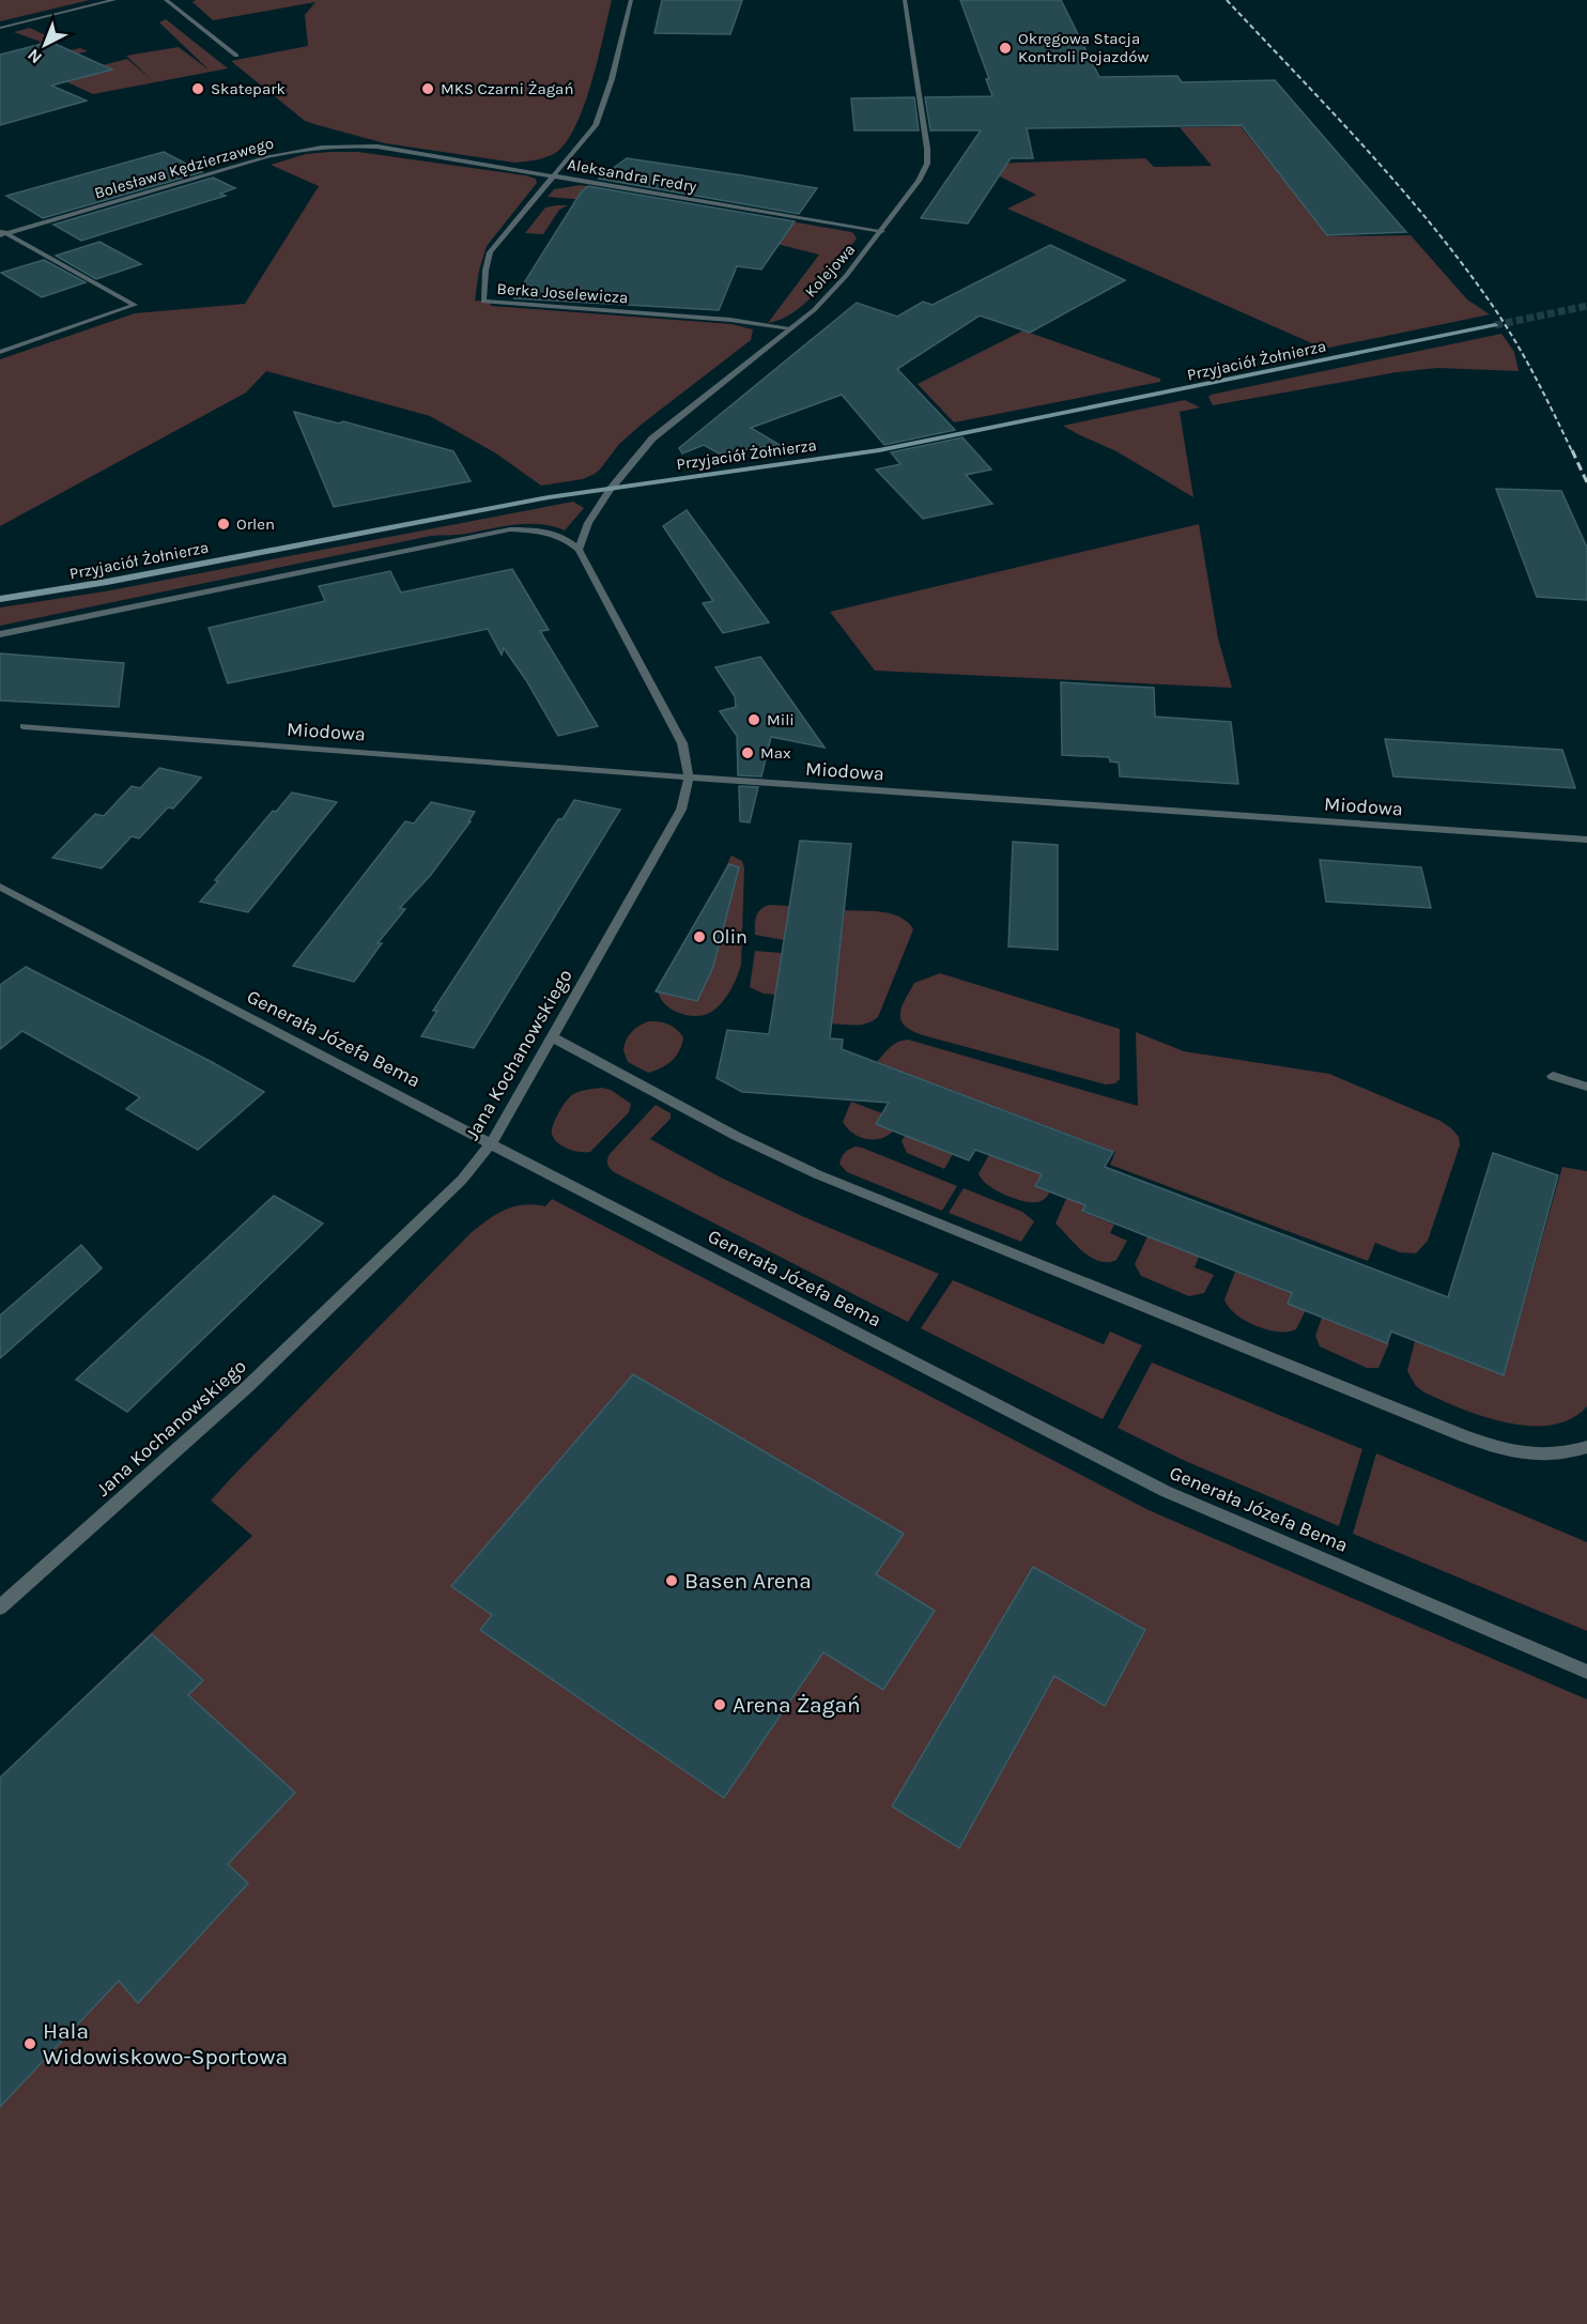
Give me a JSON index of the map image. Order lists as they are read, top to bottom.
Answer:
{
  "streets": {
    "main road": ["Przyjaciół Żołnierza"],
    "street": [
      "Bolesława Kędzierzawego",
      "Aleksandra Fredry",
      "Kolejowa",
      "Berka Joselewicza",
      "Miodowa",
      "Generała Józefa Bema",
      "Jana Kochanowskiego"
    ]
  },
  "crossings": [
    ["Bolesława Kędzierzawego", "Aleksandra Fredry"],
    ["Aleksandra Fredry", "Kolejowa"],
    ["Aleksandra Fredry", "Berka Joselewicza"],
    ["Kolejowa", "Berka Joselewicza"],
    ["Kolejowa", "Przyjaciół Żołnierza"],
    ["Miodowa", "Jana Kochanowskiego"],
    ["Generała Józefa Bema", "Jana Kochanowskiego"]
  ],
  "places": [
    "Okręgowa Stacja Kontroli Pojazdów",
    "Skatepark",
    "MKS Czarni Żagań",
    "Orlen",
    "Mili",
    "Max",
    "Olin",
    "Basen Arena",
    "Arena Żagań",
    "Hala Widowiskowo-Sportowa"
  ],
  "north": "bottom left"
}
